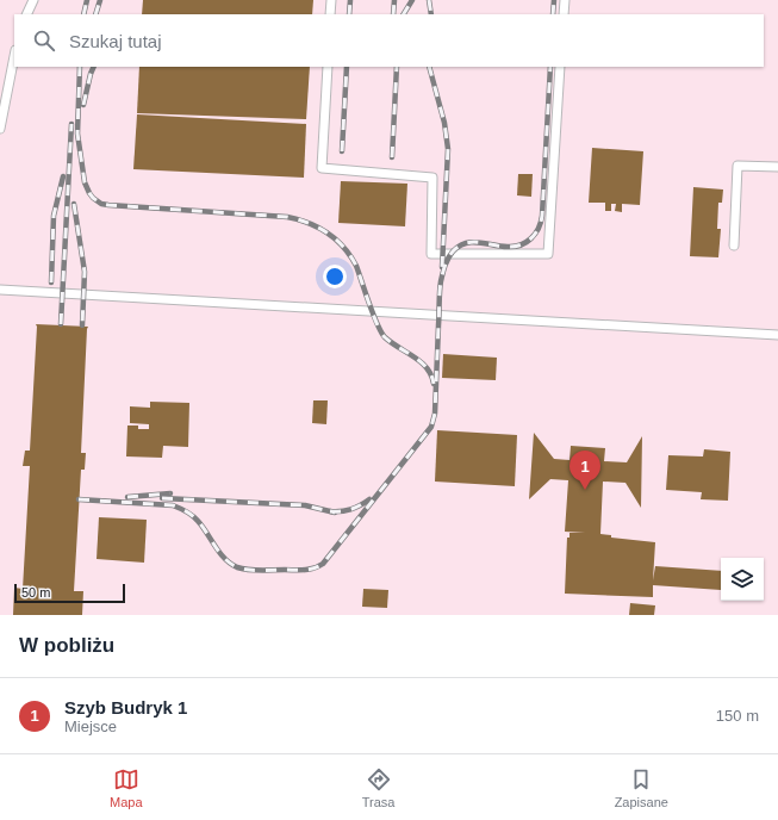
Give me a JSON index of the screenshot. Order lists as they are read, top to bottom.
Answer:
{
  "scale_bar": "50 m",
  "page": {
    "search": "Szukaj tutaj",
    "pins": "1",
    "scale": "50 m",
    "heading": "W pobliżu",
    "list": [
      {
        "mark": "1",
        "name": "Szyb Budryk 1",
        "note": "Miejsce",
        "value": "150 m"
      }
    ],
    "nav": ["Mapa", "Trasa", "Zapisane"]
  }
}
